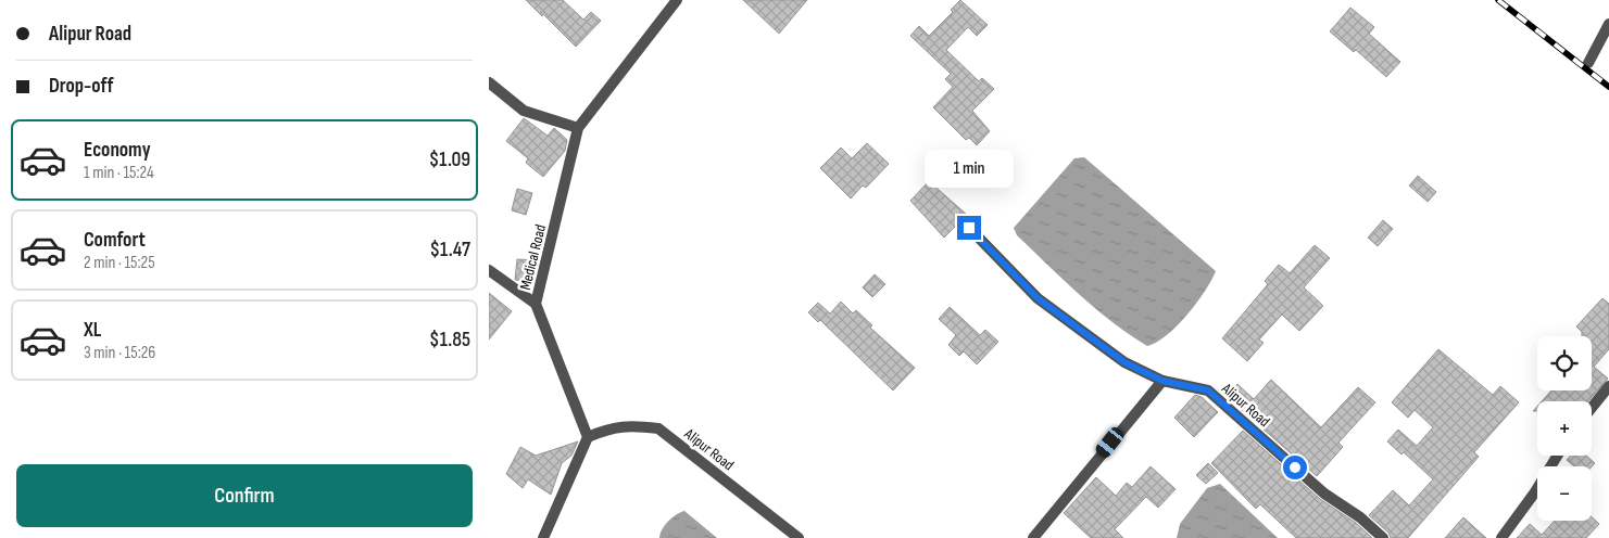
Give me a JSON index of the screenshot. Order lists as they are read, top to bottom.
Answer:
{
  "streets": {
    "street": ["Medical Road", "Alipur Road"]
  },
  "crossings": [
    ["Medical Road", "Alipur Road"]
  ],
  "page": {
    "banner": ["Alipur Road", "Drop-off"],
    "list": [
      {
        "name": "Economy",
        "note": "1 min · 15:24",
        "value": "$1.09"
      },
      {
        "name": "Comfort",
        "note": "2 min · 15:25",
        "value": "$1.47"
      },
      {
        "name": "XL",
        "note": "3 min · 15:26",
        "value": "$1.85"
      }
    ],
    "bubble": "1 min",
    "map_buttons": ["+", "−"],
    "buttons": "Confirm"
  }
}
